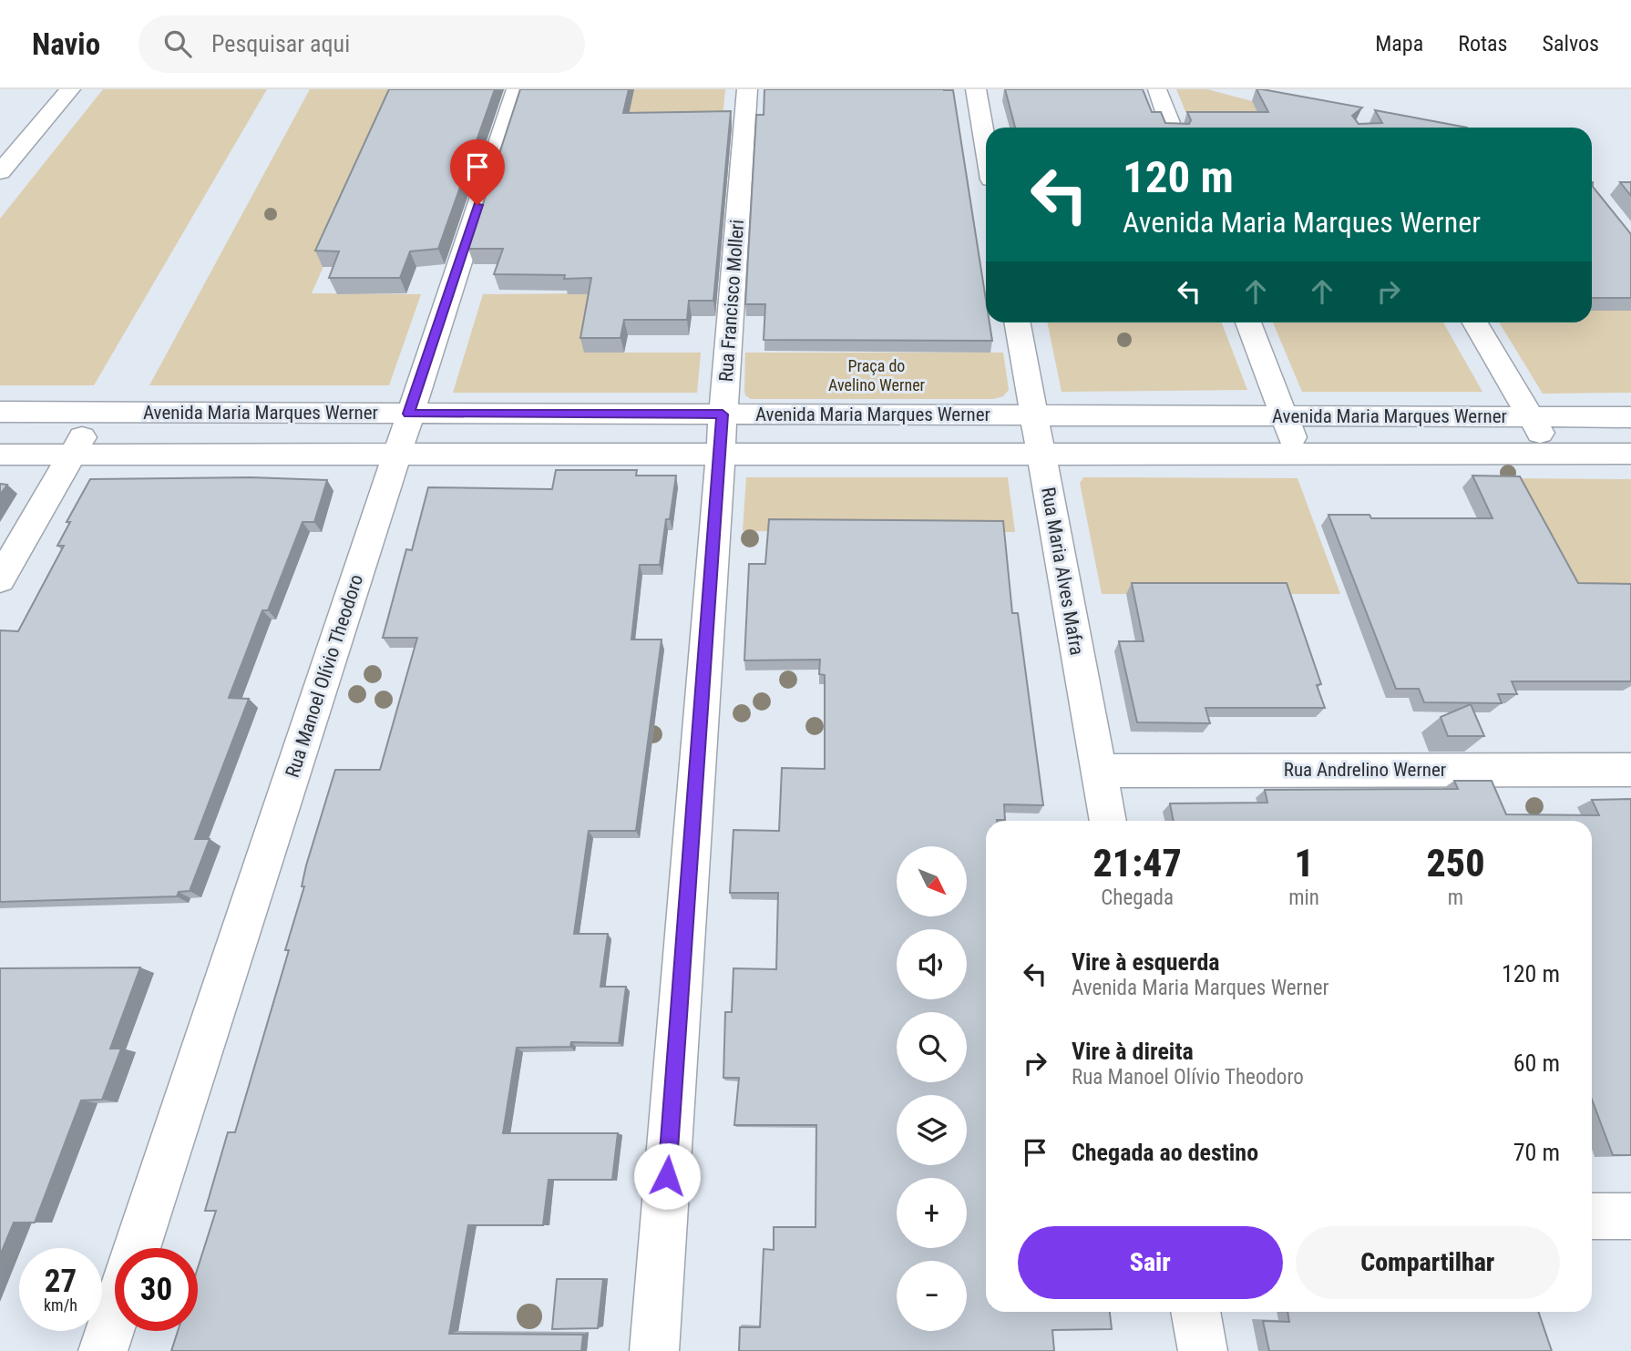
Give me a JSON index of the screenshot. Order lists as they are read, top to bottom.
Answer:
{
  "streets": {
    "street": [
      "Rua Francisco Molleri",
      "Avenida Maria Marques Werner",
      "Rua Maria Alves Mafra",
      "Rua Manoel Olívio Theodoro",
      "Rua Andrelino Werner"
    ]
  },
  "crossings": [
    ["Rua Francisco Molleri", "Avenida Maria Marques Werner"],
    ["Avenida Maria Marques Werner", "Rua Maria Alves Mafra"],
    ["Avenida Maria Marques Werner", "Rua Manoel Olívio Theodoro"],
    ["Rua Maria Alves Mafra", "Rua Andrelino Werner"]
  ],
  "parks": ["Praça do Avelino Werner"],
  "north": "bottom right",
  "page": {
    "header": "Navio",
    "search": "Pesquisar aqui",
    "nav": ["Mapa", "Rotas", "Salvos"],
    "turn": ["120 m", "Avenida Maria Marques Werner"],
    "eta": [
      "21:47",
      "Chegada",
      "1",
      "min",
      "250",
      "m"
    ],
    "map_buttons": ["+", "−"],
    "list": [
      {
        "name": "Vire à esquerda",
        "note": "Avenida Maria Marques Werner",
        "value": "120 m"
      },
      {
        "name": "Vire à direita",
        "note": "Rua Manoel Olívio Theodoro",
        "value": "60 m"
      },
      {
        "name": "Chegada ao destino",
        "value": "70 m"
      }
    ],
    "buttons": ["Sair", "Compartilhar"],
    "speed": "27 km/h",
    "limit": "30"
  }
}
